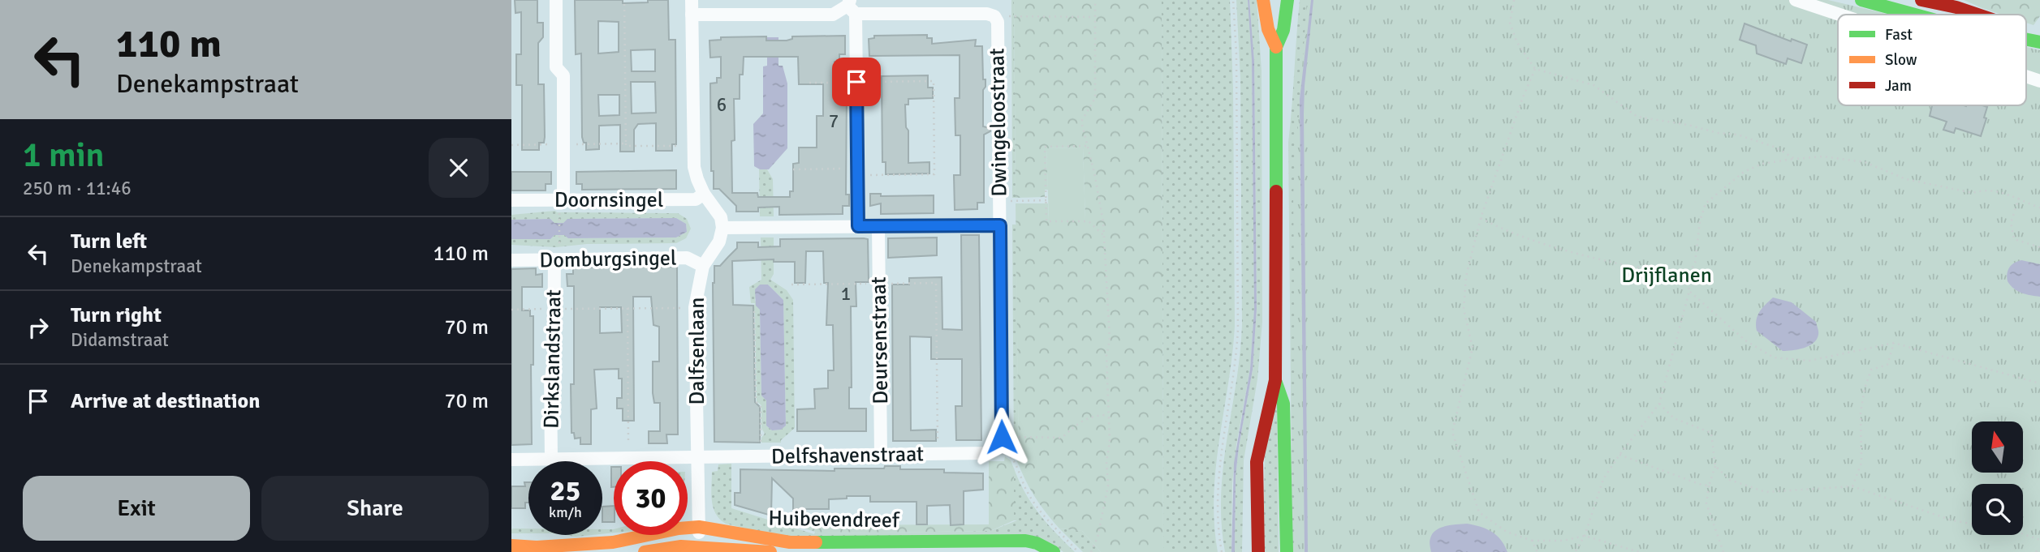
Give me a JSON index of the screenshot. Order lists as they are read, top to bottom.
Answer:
{
  "streets": {
    "street": [
      "Dwingeloostraat",
      "Doornsingel",
      "Domburgsingel",
      "Deursenstraat",
      "Dalfsenlaan",
      "Dirkslandstraat",
      "Delfshavenstraat",
      "Huibevendreef"
    ]
  },
  "crossings": [
    ["Dwingeloostraat", "Delfshavenstraat"],
    ["Domburgsingel", "Dalfsenlaan"],
    ["Domburgsingel", "Dirkslandstraat"],
    ["Deursenstraat", "Delfshavenstraat"],
    ["Dalfsenlaan", "Delfshavenstraat"],
    ["Dalfsenlaan", "Huibevendreef"],
    ["Dirkslandstraat", "Delfshavenstraat"]
  ],
  "parks": ["Drijflanen"],
  "house_numbers": ["6", "7", "1"],
  "legend": ["Fast", "Slow", "Jam"],
  "north": "top",
  "page": {
    "turn": ["110 m", "Denekampstraat"],
    "heading": ["1 min", "250 m · 11:46"],
    "list": [
      {
        "name": "Turn left",
        "note": "Denekampstraat",
        "value": "110 m"
      },
      {
        "name": "Turn right",
        "note": "Didamstraat",
        "value": "70 m"
      },
      {
        "name": "Arrive at destination",
        "value": "70 m"
      }
    ],
    "speed": "25 km/h",
    "limit": "30",
    "buttons": ["Exit", "Share"]
  }
}
